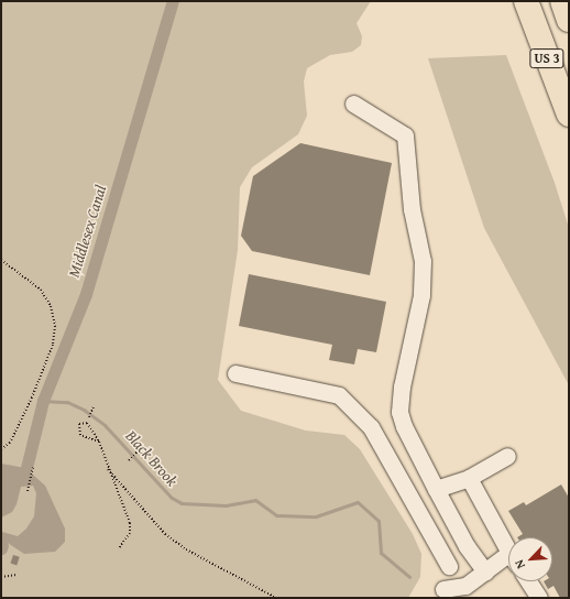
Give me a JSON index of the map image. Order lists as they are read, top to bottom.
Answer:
{
  "streets": {
    "highway": ["US 3"]
  },
  "water": ["Middlesex Canal", "Black Brook"],
  "north": "bottom left"
}
